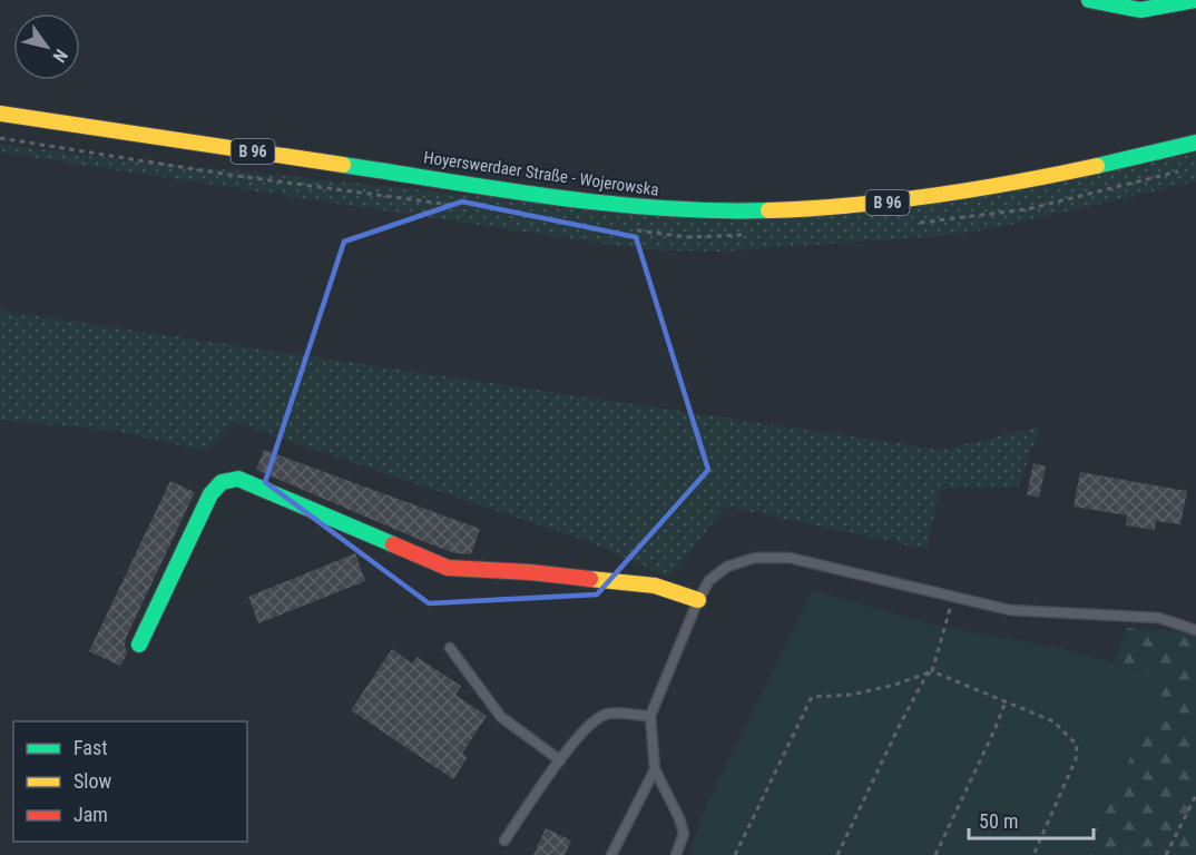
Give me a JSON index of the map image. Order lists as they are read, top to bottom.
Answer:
{
  "streets": {
    "main road": ["B 96", "Hoyerswerdaer Straße - Wojerowska"]
  },
  "legend": ["Fast", "Slow", "Jam"],
  "scale_bar": "50 m",
  "north": "bottom right"
}
